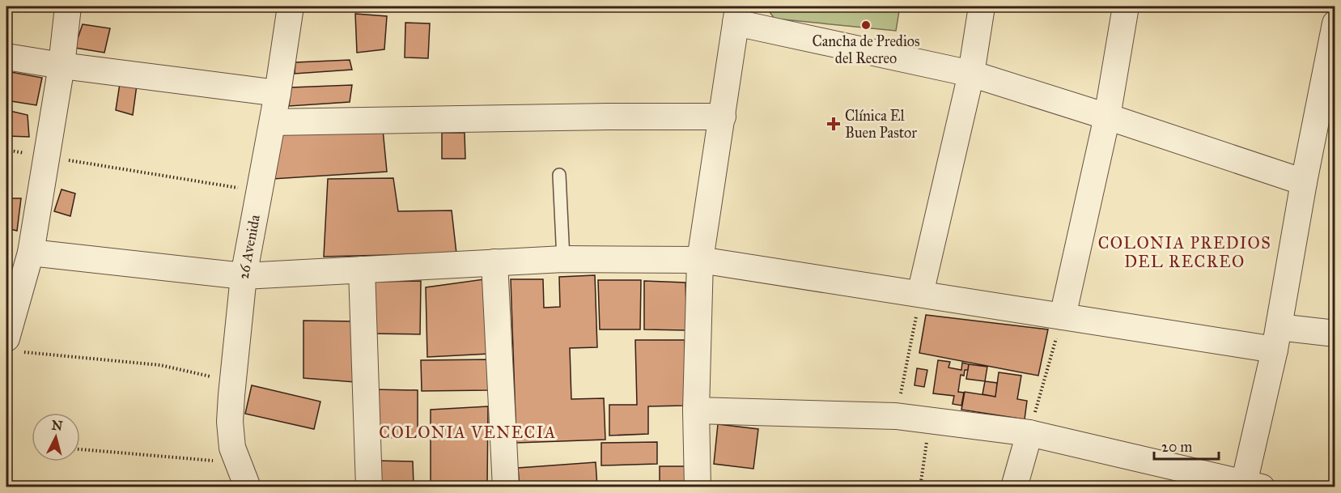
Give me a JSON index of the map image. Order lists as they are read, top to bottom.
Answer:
{
  "streets": {
    "street": ["26 Avenida"]
  },
  "districts": ["COLONIA PREDIOS DEL RECREO", "COLONIA VENECIA"],
  "places": {
    "other": ["Cancha de Predios del Recreo"],
    "health": ["Clínica El Buen Pastor"]
  },
  "scale_bar": "20 m",
  "north": "top"
}
